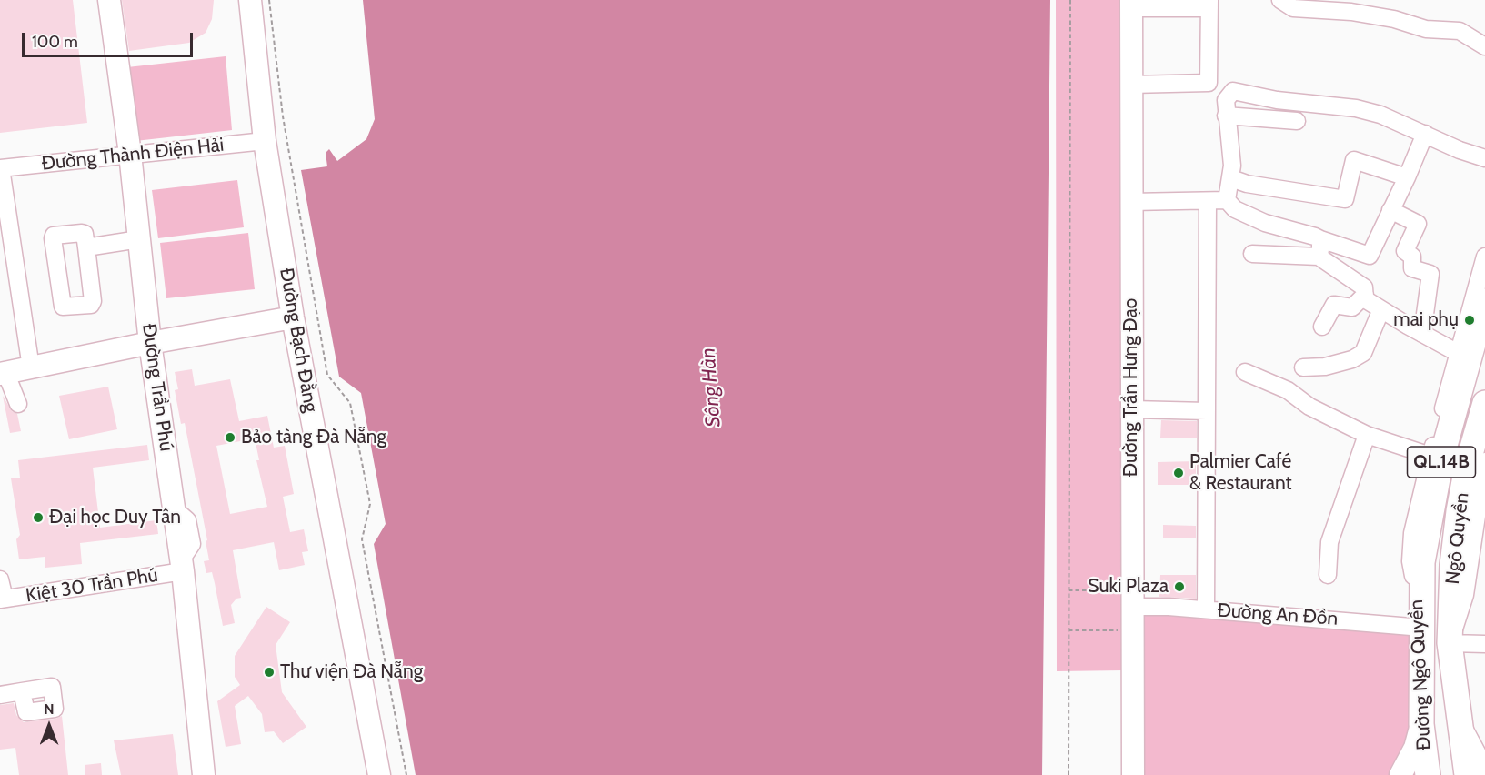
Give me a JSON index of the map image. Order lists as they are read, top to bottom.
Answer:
{
  "streets": {
    "highway": ["QL.14B", "Ngô Quyền", "Đường Ngô Quyền"],
    "main road": ["Đường Bạch Đằng", "Đường Trần Phú", "Đường Trần Hưng Đạo"],
    "street": ["Đường Thành Điện Hải", "Kiệt 30 Trần Phú", "Đường An Đồn"]
  },
  "crossings": [
    ["Đường Thành Điện Hải", "Đường Bạch Đằng"],
    ["Đường Thành Điện Hải", "Đường Trần Phú"],
    ["Đường Trần Phú", "Kiệt 30 Trần Phú"],
    ["Đường Trần Hưng Đạo", "Đường An Đồn"],
    ["Ngô Quyền", "Đường An Đồn"],
    ["Ngô Quyền", "Đường Ngô Quyền"],
    ["Đường An Đồn", "Đường Ngô Quyền"]
  ],
  "water": ["Sông Hàn"],
  "places": [
    "mai phụ",
    "Bảo tàng Đà Nẵng",
    "Palmier Café & Restaurant",
    "Đại học Duy Tân",
    "Suki Plaza",
    "Thư viện Đà Nẵng"
  ],
  "scale_bar": "100 m",
  "north": "top"
}
